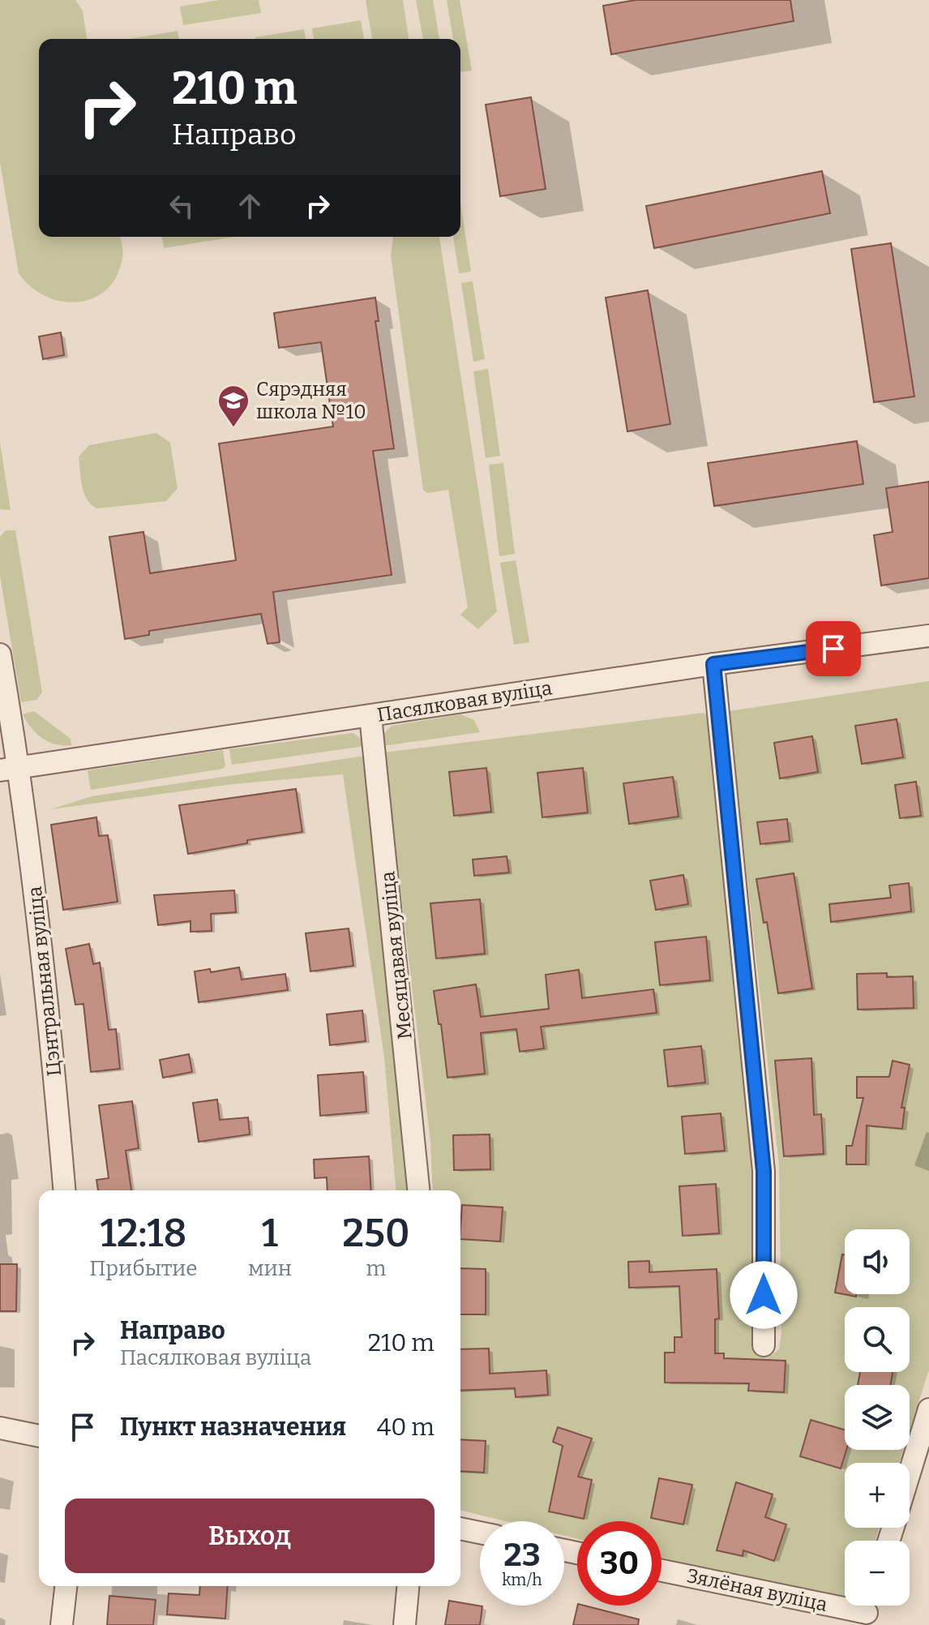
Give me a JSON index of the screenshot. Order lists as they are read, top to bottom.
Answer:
{
  "streets": {
    "street": [
      "Пасялковая вуліца",
      "Месяцавая вуліца",
      "Цэнтральная вуліца",
      "Зялёная вуліца"
    ]
  },
  "crossings": [
    ["Пасялковая вуліца", "Месяцавая вуліца"],
    ["Пасялковая вуліца", "Цэнтральная вуліца"]
  ],
  "places": {
    "school or university": ["Сярэдняя школа №10"]
  },
  "page": {
    "turn": ["210 m", "Направо"],
    "eta": [
      "12:18",
      "Прибытие",
      "1",
      "мин",
      "250",
      "m"
    ],
    "map_buttons": ["+", "−"],
    "list": [
      {
        "name": "Направо",
        "note": "Пасялковая вуліца",
        "value": "210 m"
      },
      {
        "name": "Пункт назначения",
        "value": "40 m"
      }
    ],
    "buttons": "Выход",
    "speed": "23 km/h",
    "limit": "30"
  }
}
